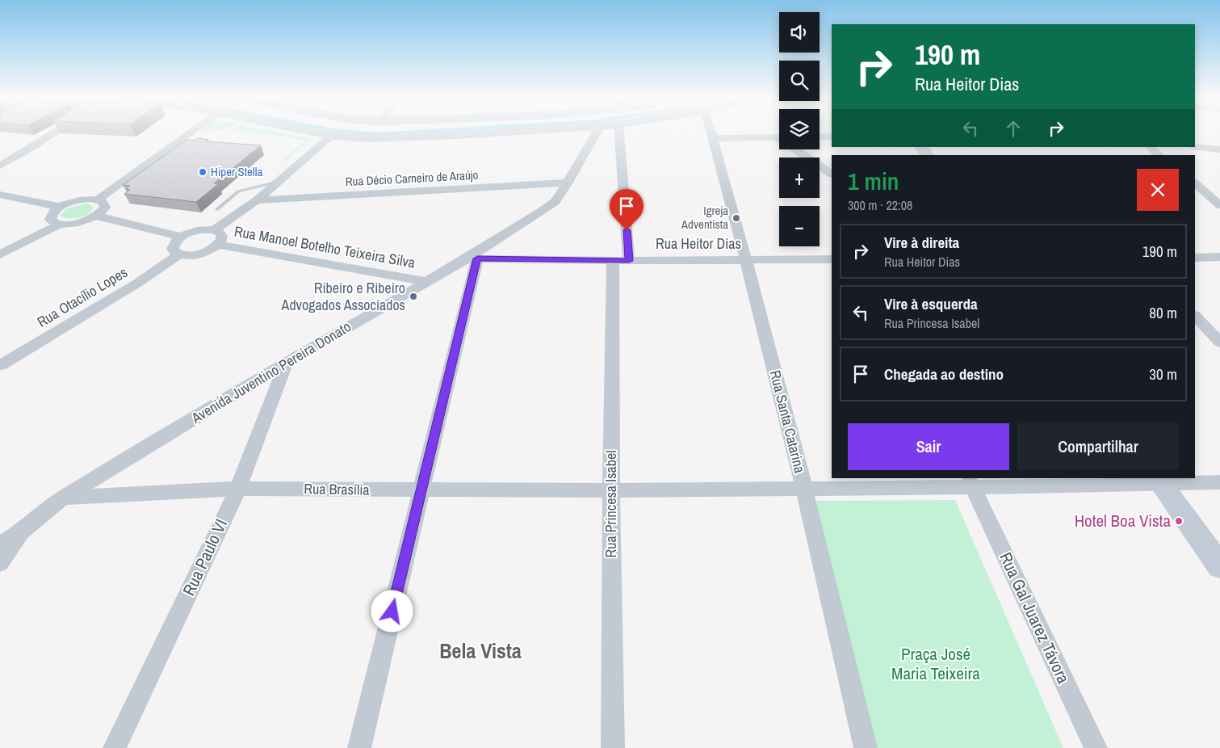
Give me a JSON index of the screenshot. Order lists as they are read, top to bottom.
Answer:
{
  "streets": {
    "street": [
      "Rua Décio Carneiro de Araújo",
      "Rua Heitor Dias",
      "Rua Manoel Botelho Teixeira Silva",
      "Rua Otacílio Lopes",
      "Avenida Juventino Pereira Donato",
      "Rua Santa Catarina",
      "Rua Brasília",
      "Rua Princesa Isabel",
      "Rua Paulo VI",
      "Rua Gal Juarez Távora"
    ]
  },
  "crossings": [
    ["Rua Décio Carneiro de Araújo", "Avenida Juventino Pereira Donato"],
    ["Rua Heitor Dias", "Avenida Juventino Pereira Donato"],
    ["Rua Heitor Dias", "Rua Santa Catarina"],
    ["Rua Heitor Dias", "Rua Princesa Isabel"],
    ["Rua Manoel Botelho Teixeira Silva", "Avenida Juventino Pereira Donato"],
    ["Avenida Juventino Pereira Donato", "Rua Brasília"],
    ["Avenida Juventino Pereira Donato", "Rua Paulo VI"],
    ["Rua Santa Catarina", "Rua Brasília"],
    ["Rua Brasília", "Rua Princesa Isabel"],
    ["Rua Brasília", "Rua Paulo VI"],
    ["Rua Brasília", "Rua Gal Juarez Távora"]
  ],
  "districts": ["Bela Vista"],
  "parks": ["Praça José Maria Teixeira"],
  "places": [
    "Hiper Stella",
    "Igreja Adventista",
    "Ribeiro e Ribeiro Advogados Associados",
    "Hotel Boa Vista"
  ],
  "page": {
    "map_buttons": ["+", "−"],
    "turn": ["190 m", "Rua Heitor Dias"],
    "heading": ["1 min", "300 m · 22:08"],
    "list": [
      {
        "name": "Vire à direita",
        "note": "Rua Heitor Dias",
        "value": "190 m"
      },
      {
        "name": "Vire à esquerda",
        "note": "Rua Princesa Isabel",
        "value": "80 m"
      },
      {
        "name": "Chegada ao destino",
        "value": "30 m"
      }
    ],
    "buttons": ["Sair", "Compartilhar"]
  }
}
